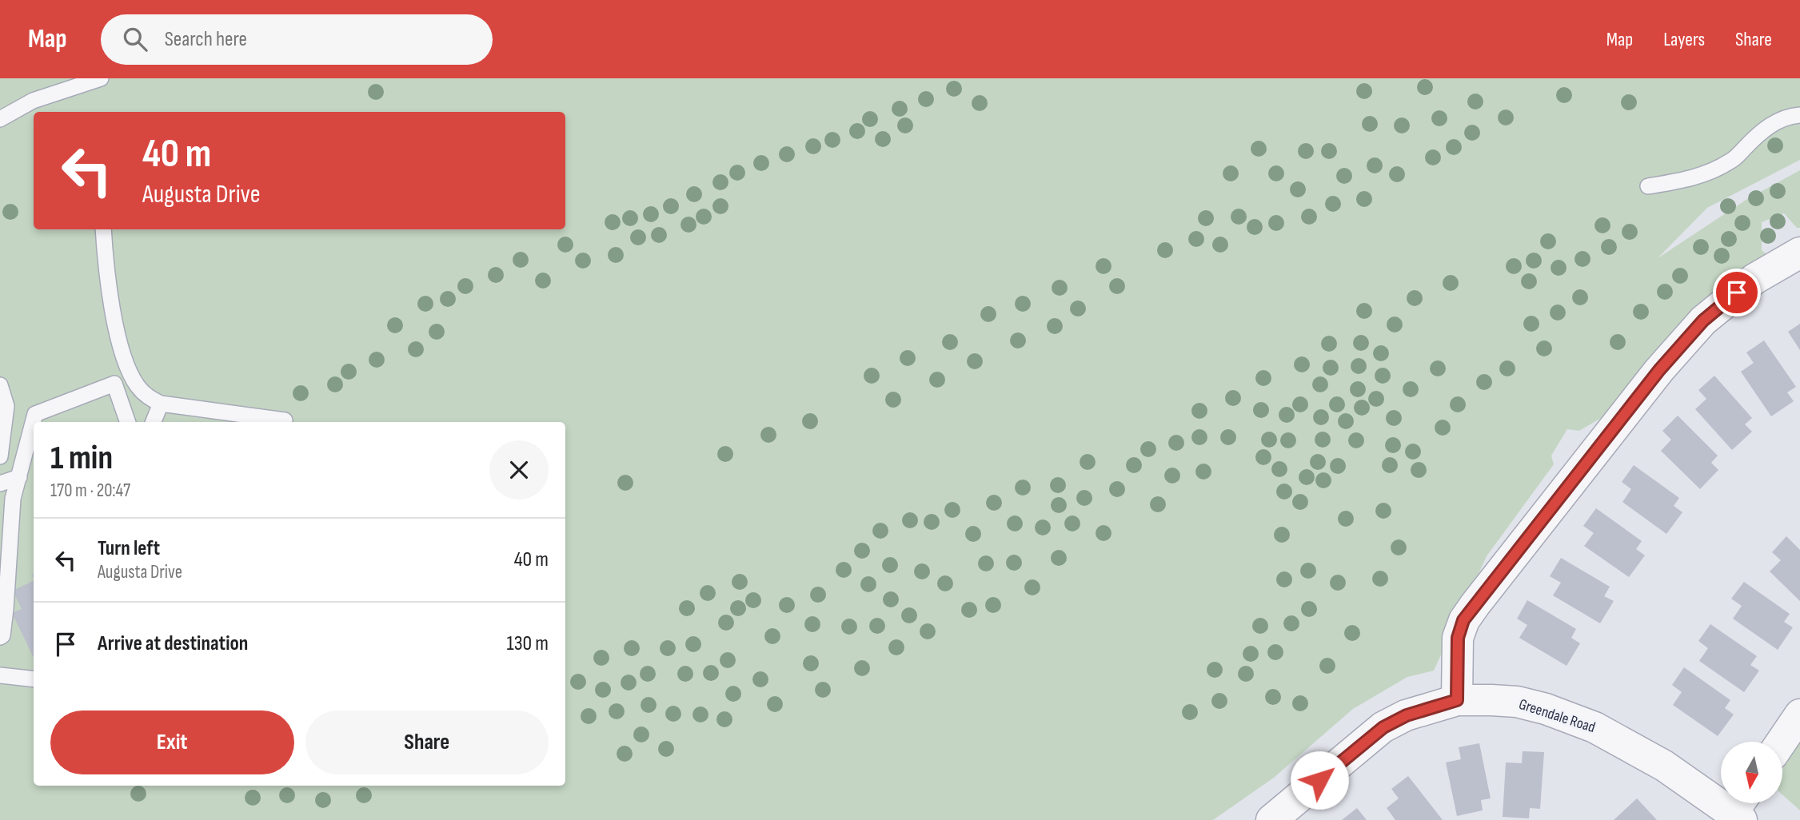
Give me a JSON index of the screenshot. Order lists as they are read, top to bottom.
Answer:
{
  "streets": {
    "street": ["Greendale Road"]
  },
  "north": "bottom",
  "page": {
    "header": "Map",
    "search": "Search here",
    "nav": ["Map", "Layers", "Share"],
    "turn": ["40 m", "Augusta Drive"],
    "heading": ["1 min", "170 m · 20:47"],
    "list": [
      {
        "name": "Turn left",
        "note": "Augusta Drive",
        "value": "40 m"
      },
      {
        "name": "Arrive at destination",
        "value": "130 m"
      }
    ],
    "buttons": ["Exit", "Share"]
  }
}
